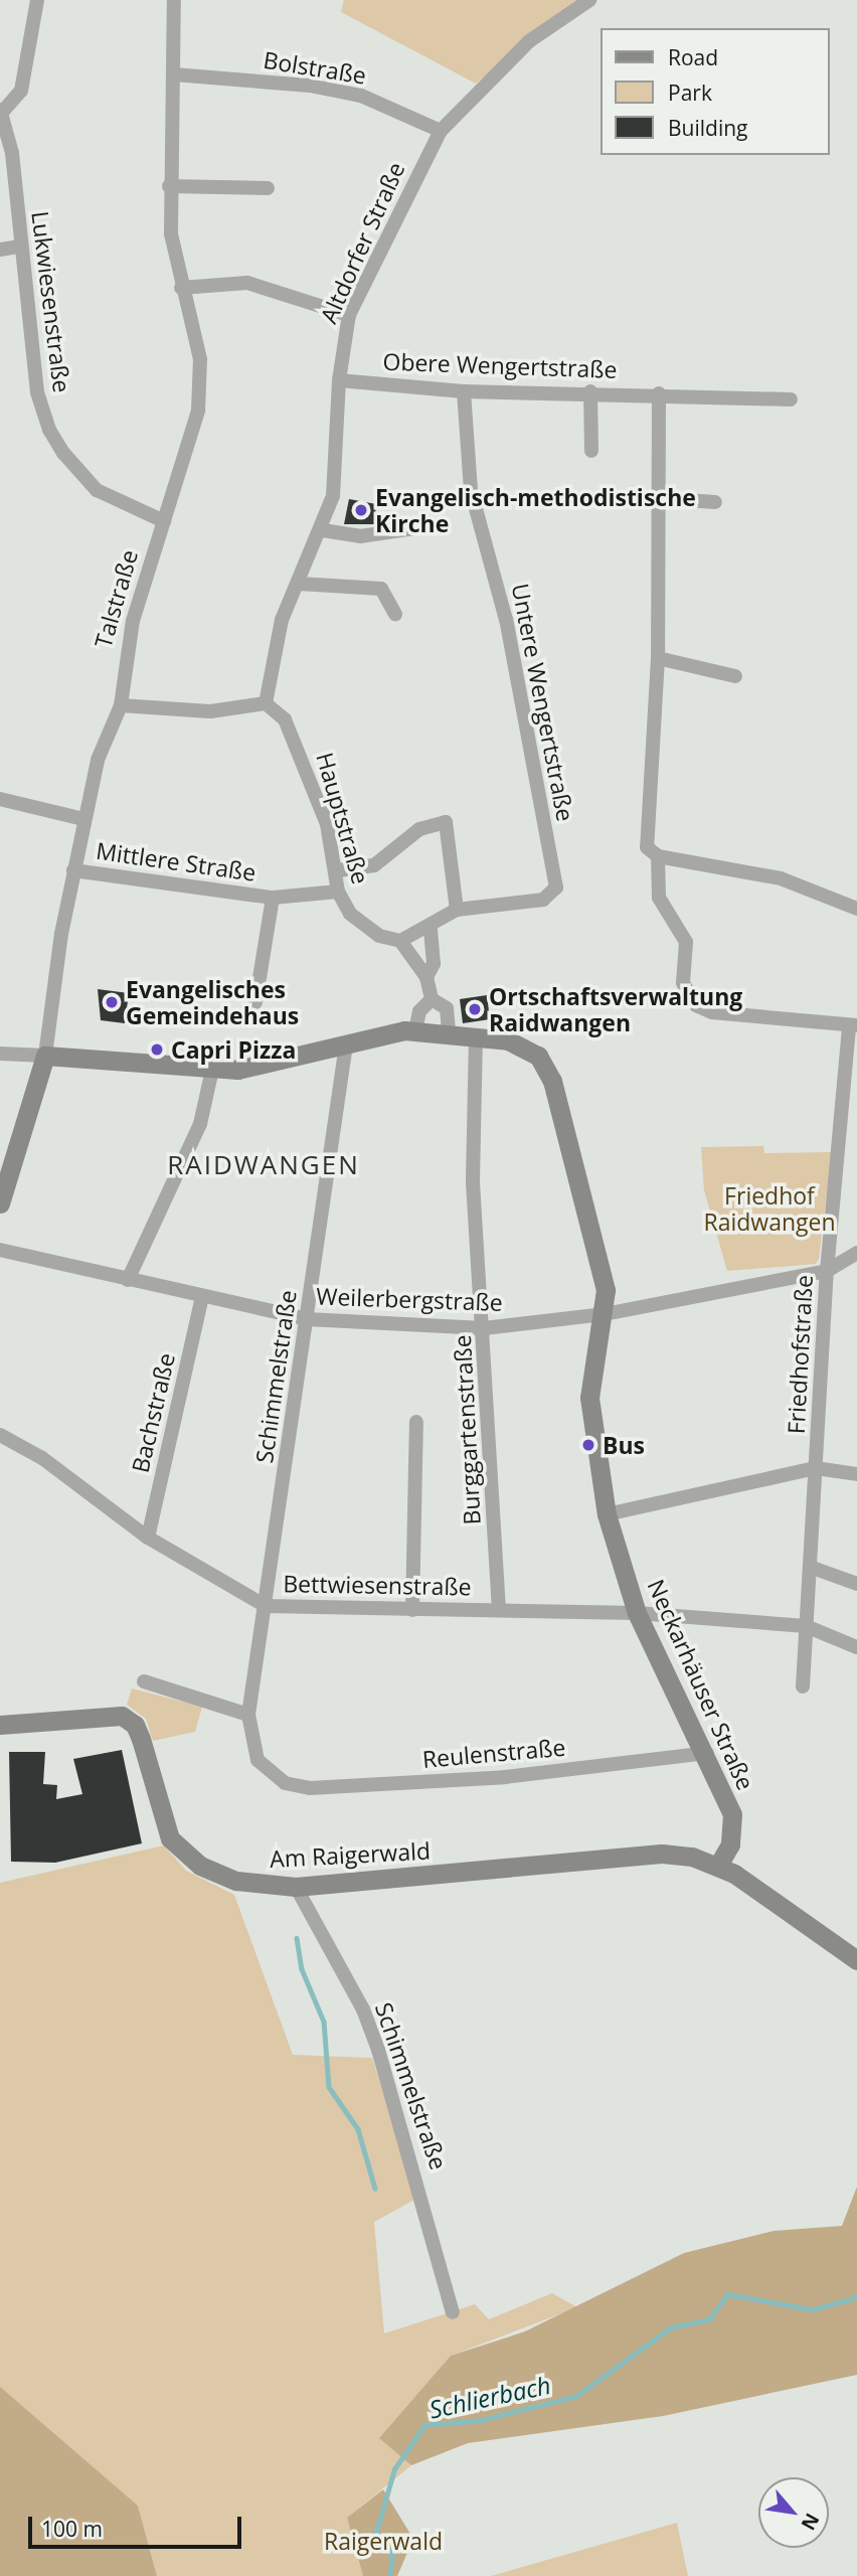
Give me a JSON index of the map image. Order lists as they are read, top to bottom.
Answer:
{
  "streets": {
    "street": [
      "Bolstraße",
      "Altdorfer Straße",
      "Lukwiesenstraße",
      "Obere Wengertstraße",
      "Talstraße",
      "Untere Wengertstraße",
      "Hauptstraße",
      "Mittlere Straße",
      "Weilerbergstraße",
      "Friedhofstraße",
      "Schimmelstraße",
      "Bachstraße",
      "Burggartenstraße",
      "Bettwiesenstraße",
      "Neckarhäuser Straße",
      "Reulenstraße",
      "Am Raigerwald"
    ]
  },
  "crossings": [
    ["Bolstraße", "Altdorfer Straße"],
    ["Bolstraße", "Talstraße"],
    ["Altdorfer Straße", "Obere Wengertstraße"],
    ["Altdorfer Straße", "Hauptstraße"],
    ["Lukwiesenstraße", "Talstraße"],
    ["Obere Wengertstraße", "Untere Wengertstraße"],
    ["Talstraße", "Mittlere Straße"],
    ["Talstraße", "Neckarhäuser Straße"],
    ["Untere Wengertstraße", "Hauptstraße"],
    ["Hauptstraße", "Mittlere Straße"],
    ["Weilerbergstraße", "Friedhofstraße"],
    ["Weilerbergstraße", "Schimmelstraße"],
    ["Weilerbergstraße", "Bachstraße"],
    ["Weilerbergstraße", "Burggartenstraße"],
    ["Weilerbergstraße", "Neckarhäuser Straße"],
    ["Friedhofstraße", "Bettwiesenstraße"],
    ["Schimmelstraße", "Bettwiesenstraße"],
    ["Schimmelstraße", "Neckarhäuser Straße"],
    ["Schimmelstraße", "Reulenstraße"],
    ["Schimmelstraße", "Am Raigerwald"],
    ["Bachstraße", "Bettwiesenstraße"],
    ["Burggartenstraße", "Bettwiesenstraße"],
    ["Burggartenstraße", "Neckarhäuser Straße"],
    ["Bettwiesenstraße", "Neckarhäuser Straße"],
    ["Neckarhäuser Straße", "Reulenstraße"],
    ["Neckarhäuser Straße", "Am Raigerwald"]
  ],
  "districts": ["RAIDWANGEN"],
  "water": ["Schlierbach"],
  "parks": ["Friedhof Raidwangen", "Raigerwald"],
  "places": [
    "Evangelisch-methodistische Kirche",
    "Evangelisches Gemeindehaus",
    "Ortschaftsverwaltung Raidwangen",
    "Capri Pizza",
    "Bus"
  ],
  "legend": ["Road", "Park", "Building"],
  "scale_bar": "100 m",
  "north": "bottom right"
}
